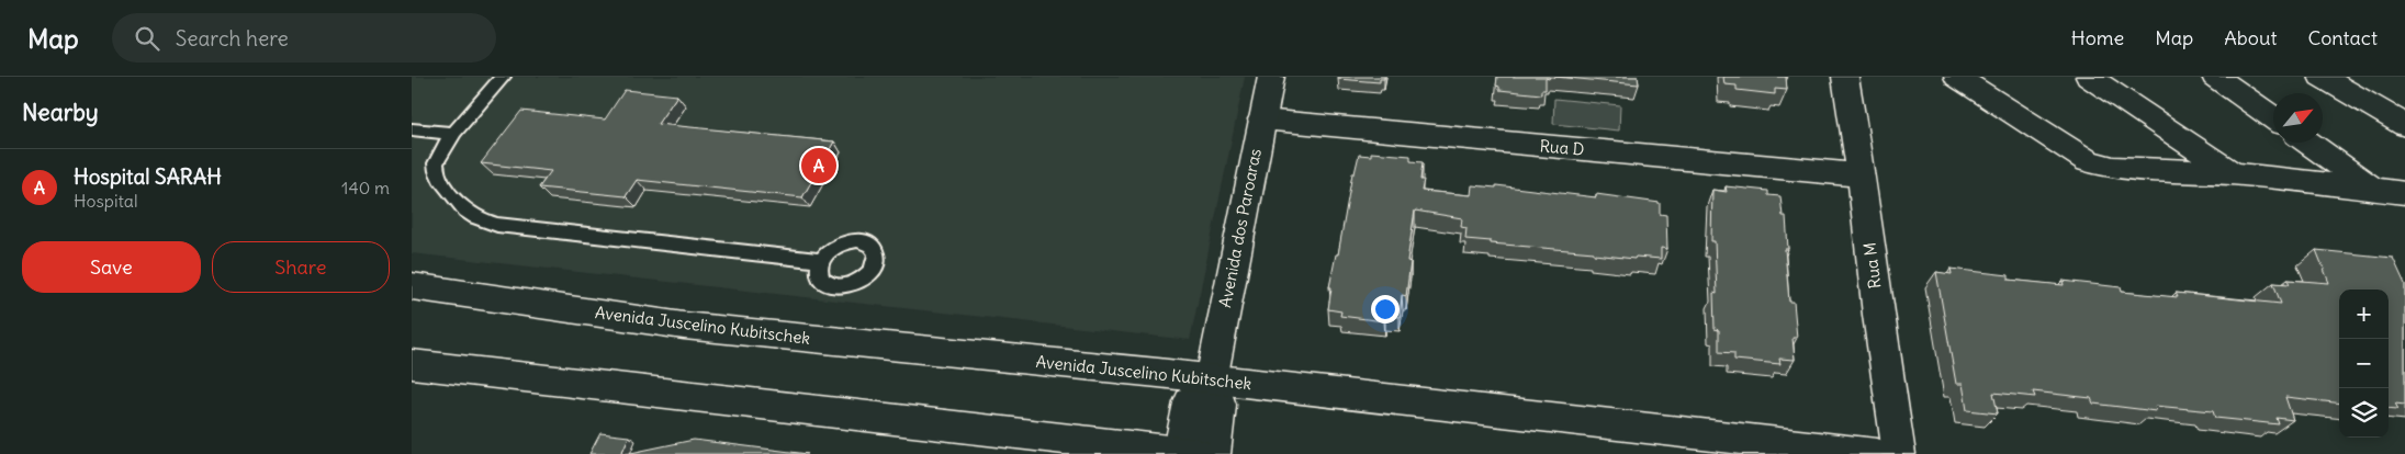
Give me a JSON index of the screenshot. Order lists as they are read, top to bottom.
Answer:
{
  "streets": {
    "street": [
      "Rua D",
      "Avenida dos Paroaras",
      "Rua M",
      "Avenida Juscelino Kubitschek"
    ]
  },
  "crossings": [
    ["Rua D", "Avenida dos Paroaras"],
    ["Rua D", "Rua M"],
    ["Avenida dos Paroaras", "Avenida Juscelino Kubitschek"]
  ],
  "north": "top right",
  "page": {
    "header": "Map",
    "search": "Search here",
    "nav": [
      "Home",
      "Map",
      "About",
      "Contact"
    ],
    "heading": "Nearby",
    "pins": "A",
    "list": [
      {
        "mark": "A",
        "name": "Hospital SARAH",
        "note": "Hospital",
        "value": "140 m"
      }
    ],
    "buttons": ["Save", "Share"],
    "map_buttons": ["+", "−"]
  }
}
